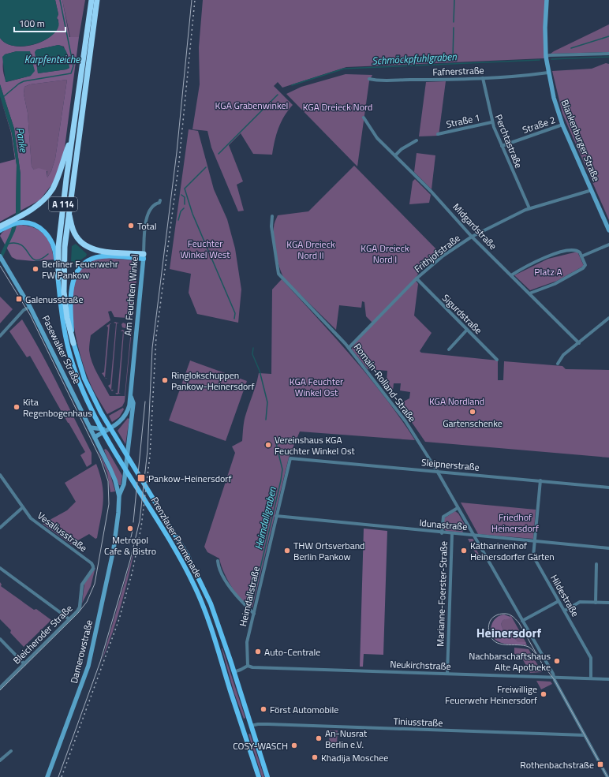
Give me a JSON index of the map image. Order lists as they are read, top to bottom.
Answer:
{
  "streets": {
    "highway": ["A 114"],
    "main road": [
      "Blankenburger Straße",
      "Am Feuchten Winkel",
      "Pasewalker Straße",
      "Prenzlauer Promenade",
      "Damerowstraße"
    ],
    "street": [
      "Fafnerstraße",
      "Straße 1",
      "Straße 2",
      "Perchtastraße",
      "Midgardstraße",
      "Frithjofstraße",
      "Sigurdstraße",
      "Romain-Rolland-Straße",
      "Sleipnerstraße",
      "Idunastraße",
      "Vesaliusstraße",
      "Marianne-Foerster-Straße",
      "Hildestraße",
      "Heimdallstraße",
      "Bleicheroder Straße",
      "Neukirchstraße",
      "Tiniusstraße"
    ]
  },
  "crossings": [
    ["Fafnerstraße", "Blankenburger Straße"],
    ["Fafnerstraße", "Perchtastraße"],
    ["Straße 1", "Perchtastraße"],
    ["Straße 2", "Blankenburger Straße"],
    ["Straße 2", "Perchtastraße"],
    ["Blankenburger Straße", "Frithjofstraße"],
    ["Perchtastraße", "Frithjofstraße"],
    ["A 114", "Prenzlauer Promenade"],
    ["Midgardstraße", "Frithjofstraße"],
    ["Frithjofstraße", "Sigurdstraße"],
    ["Frithjofstraße", "Romain-Rolland-Straße"],
    ["Am Feuchten Winkel", "Pasewalker Straße"],
    ["Am Feuchten Winkel", "Prenzlauer Promenade"],
    ["Pasewalker Straße", "Damerowstraße"],
    ["Romain-Rolland-Straße", "Sleipnerstraße"],
    ["Romain-Rolland-Straße", "Idunastraße"],
    ["Romain-Rolland-Straße", "Neukirchstraße"],
    ["Romain-Rolland-Straße", "Tiniusstraße"],
    ["Sleipnerstraße", "Hildestraße"],
    ["Sleipnerstraße", "Heimdallstraße"],
    ["Idunastraße", "Marianne-Foerster-Straße"],
    ["Idunastraße", "Hildestraße"],
    ["Idunastraße", "Heimdallstraße"],
    ["Vesaliusstraße", "Bleicheroder Straße"],
    ["Prenzlauer Promenade", "Tiniusstraße"],
    ["Marianne-Foerster-Straße", "Neukirchstraße"],
    ["Hildestraße", "Neukirchstraße"],
    ["Heimdallstraße", "Neukirchstraße"]
  ],
  "districts": ["Heinersdorf"],
  "water": [
    "Schmöckpfuhlgraben",
    "Karpfenteiche",
    "Panke",
    "Heimdallgraben"
  ],
  "parks": [
    "KGA Grabenwinkel",
    "KGA Dreieck Nord",
    "Feuchter Winkel West",
    "KGA Dreieck Nord II",
    "KGA Dreieck Nord I",
    "Platz A",
    "KGA Feuchter Winkel Ost",
    "KGA Nordland",
    "Friedhof Heinersdorf"
  ],
  "places": {
    "other": [
      "Total",
      "Berliner Feuerwehr FW Pankow",
      "Ringlokschuppen Pankow-Heinersdorf",
      "Kita Regenbogenhaus",
      "Gartenschenke",
      "Vereinshaus KGA Feuchter Winkel Ost",
      "Metropol Cafe & Bistro",
      "THW Ortsverband Berlin Pankow",
      "Katharinenhof Heinersdorfer Gärten",
      "Auto-Centrale",
      "Nachbarschaftshaus Alte Apotheke",
      "Freiwillige Feuerwehr Heinersdorf",
      "Först Automobile",
      "An-Nusrat Berlin e.V.",
      "COSY-WASCH",
      "Khadija Moschee"
    ],
    "transit": ["Galenusstraße", "Pankow-Heinersdorf", "Rothenbachstraße"]
  },
  "scale_bar": "100 m"
}
